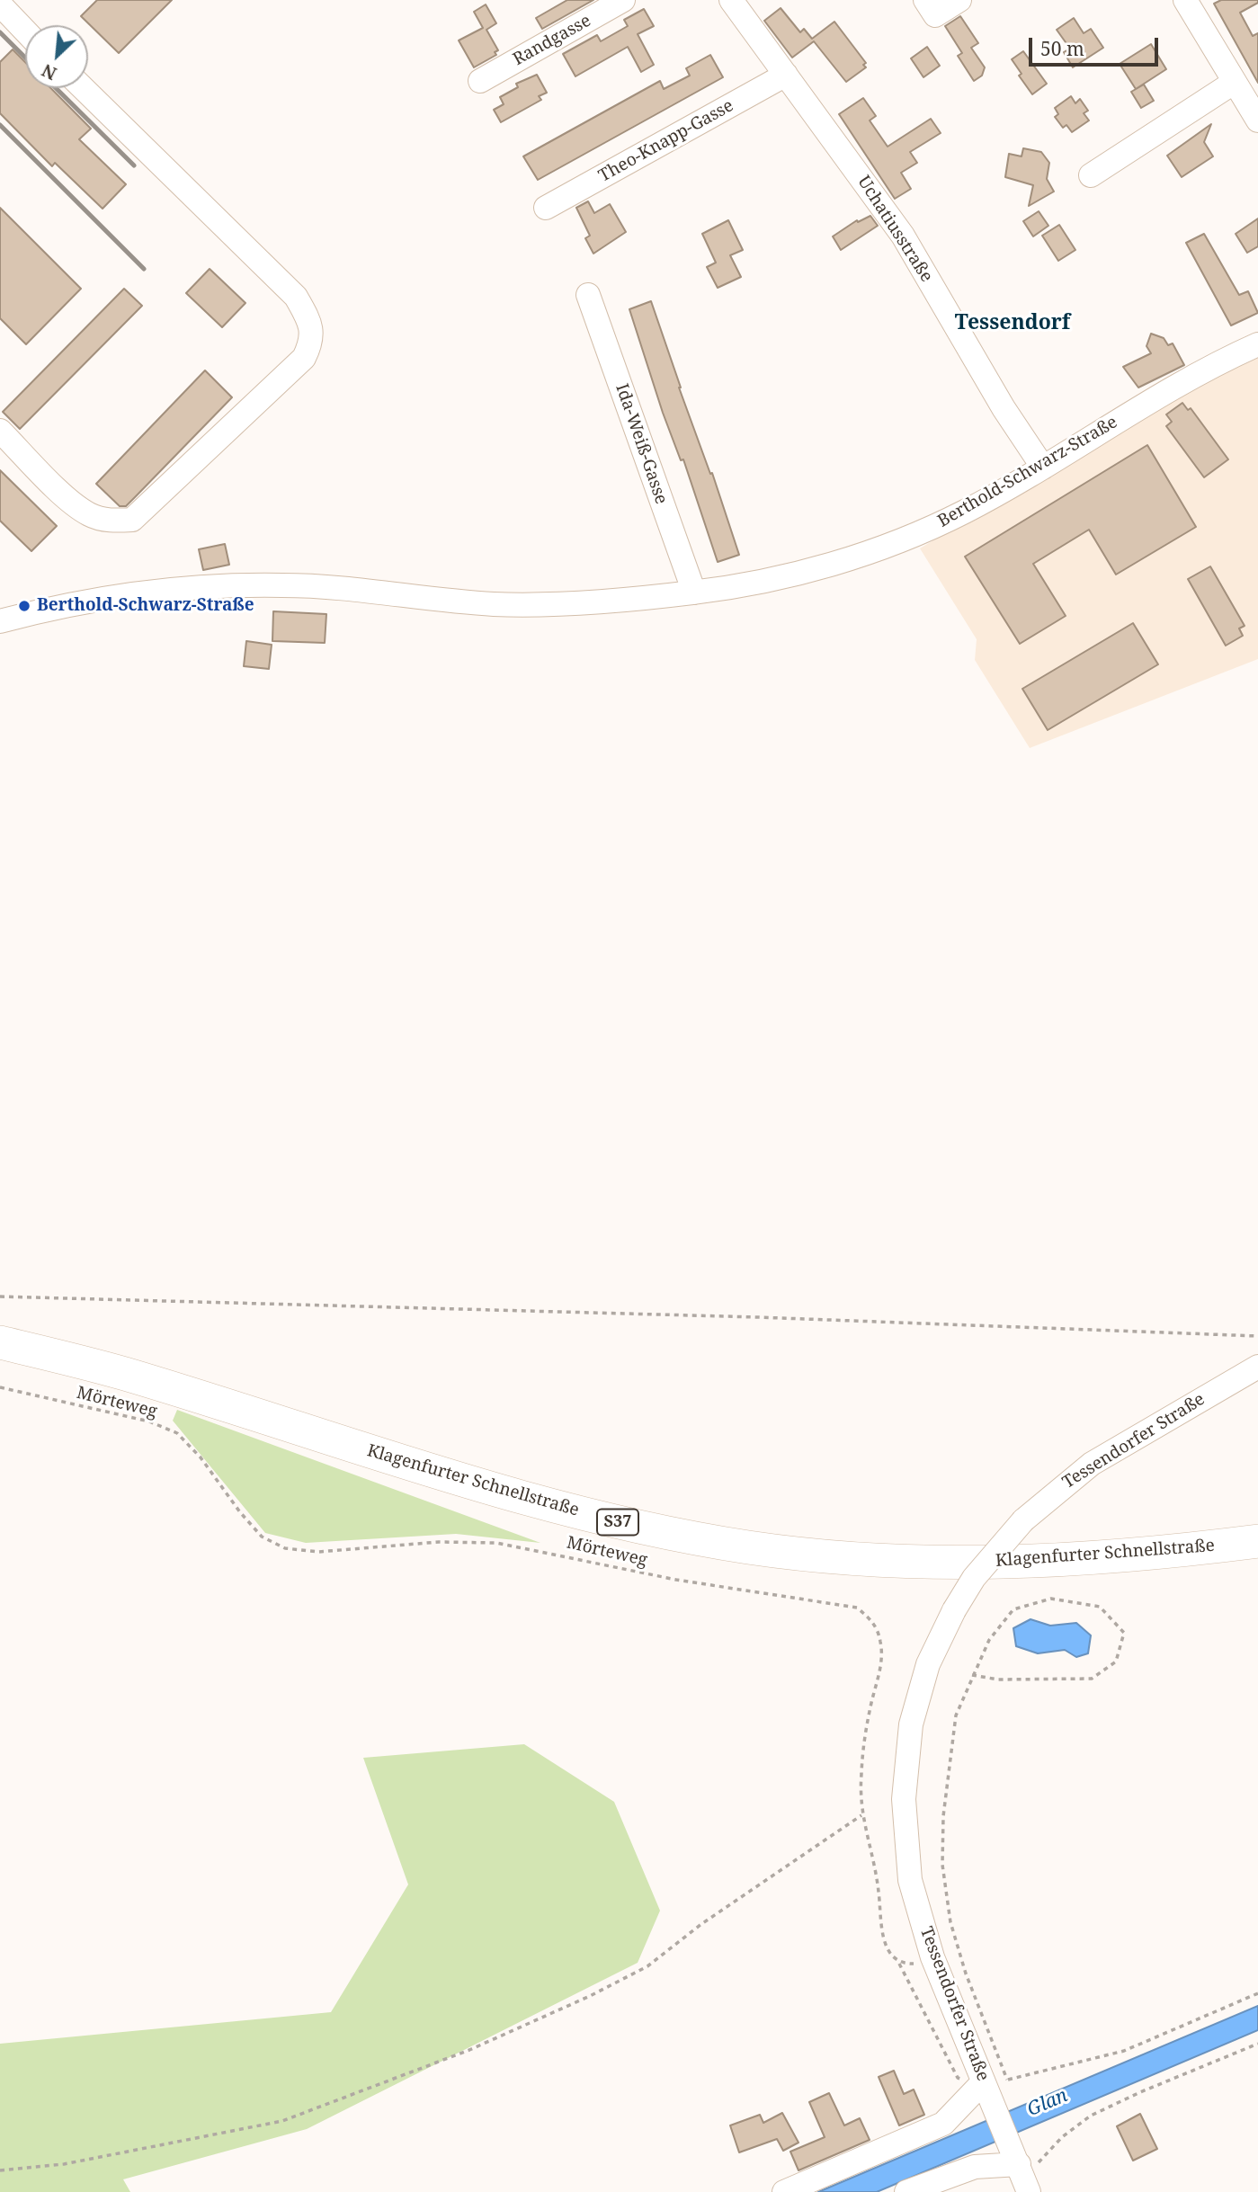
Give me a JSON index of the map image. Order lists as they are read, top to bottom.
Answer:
{
  "streets": {
    "highway": ["Klagenfurter Schnellstraße", "S37"],
    "street": [
      "Randgasse",
      "Theo-Knapp-Gasse",
      "Uchatiusstraße",
      "Ida-Weiß-Gasse",
      "Berthold-Schwarz-Straße",
      "Tessendorfer Straße"
    ],
    "path": ["Mörteweg"]
  },
  "crossings": [
    ["Theo-Knapp-Gasse", "Uchatiusstraße"],
    ["Uchatiusstraße", "Berthold-Schwarz-Straße"],
    ["Ida-Weiß-Gasse", "Berthold-Schwarz-Straße"],
    ["Mörteweg", "Tessendorfer Straße"]
  ],
  "districts": ["Tessendorf"],
  "water": ["Glan"],
  "places": ["Berthold-Schwarz-Straße"],
  "scale_bar": "50 m",
  "north": "bottom left"
}
